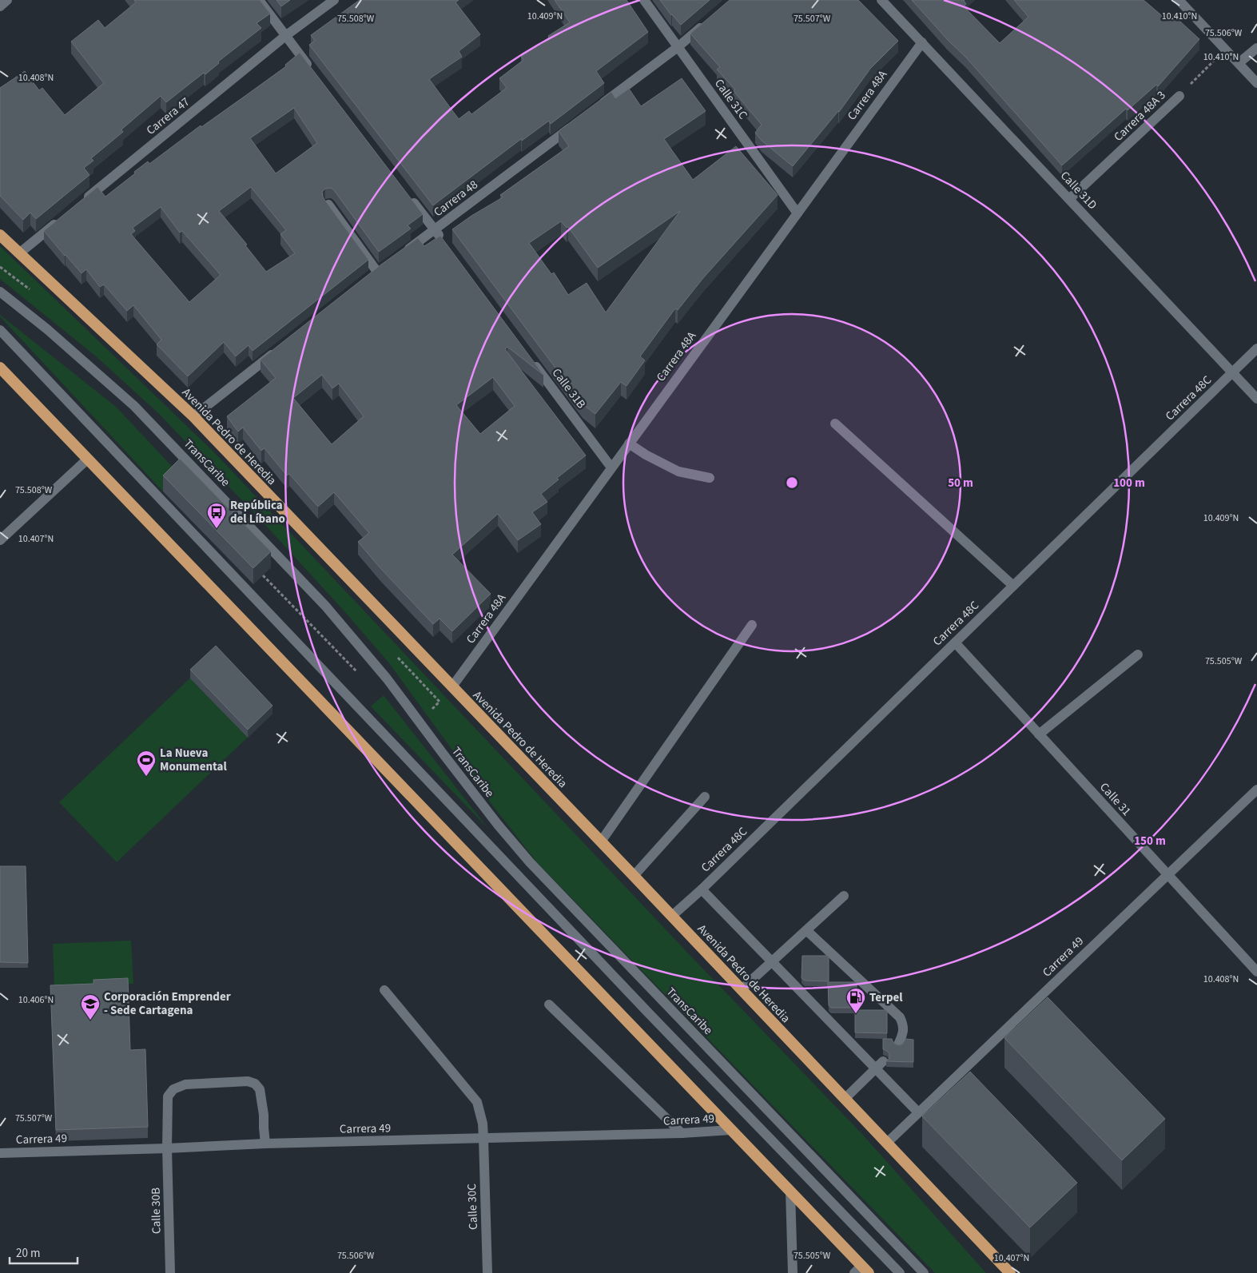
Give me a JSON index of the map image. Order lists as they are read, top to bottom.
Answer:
{
  "streets": {
    "highway": ["Avenida Pedro de Heredia"],
    "street": [
      "Carrera 48A",
      "Calle 31C",
      "Carrera 47",
      "Carrera 48A 3",
      "Calle 31D",
      "Carrera 48",
      "Calle 31B",
      "Carrera 48C",
      "TransCaribe",
      "Calle 31",
      "Carrera 49",
      "Calle 30C",
      "Calle 30B"
    ]
  },
  "crossings": [
    ["Carrera 48A", "Calle 31C"],
    ["Carrera 48A", "Calle 31D"],
    ["Carrera 48A", "Calle 31B"],
    ["Carrera 48A", "Avenida Pedro de Heredia"],
    ["Carrera 48A 3", "Calle 31D"],
    ["Calle 31D", "Carrera 48C"],
    ["Carrera 48C", "Avenida Pedro de Heredia"],
    ["Carrera 48C", "Calle 31"],
    ["Avenida Pedro de Heredia", "Carrera 49"],
    ["Calle 31", "Carrera 49"],
    ["Carrera 49", "Calle 30C"],
    ["Carrera 49", "Calle 30B"]
  ],
  "places": {
    "bus stop": ["República del Líbano"],
    "sports": ["La Nueva Monumental"],
    "fuel station": ["Terpel"],
    "school or university": ["Corporación Emprender - Sede Cartagena"]
  },
  "scale_bar": "20 m",
  "coordinates": [
    "10.410°N",
    "10.409°N",
    "75.508°W",
    "75.507°W",
    "75.506°W",
    "10.408°N",
    "10.407°N",
    "75.505°W",
    "10.406°N"
  ],
  "rings": ["50 m", "100 m", "150 m"]
}
